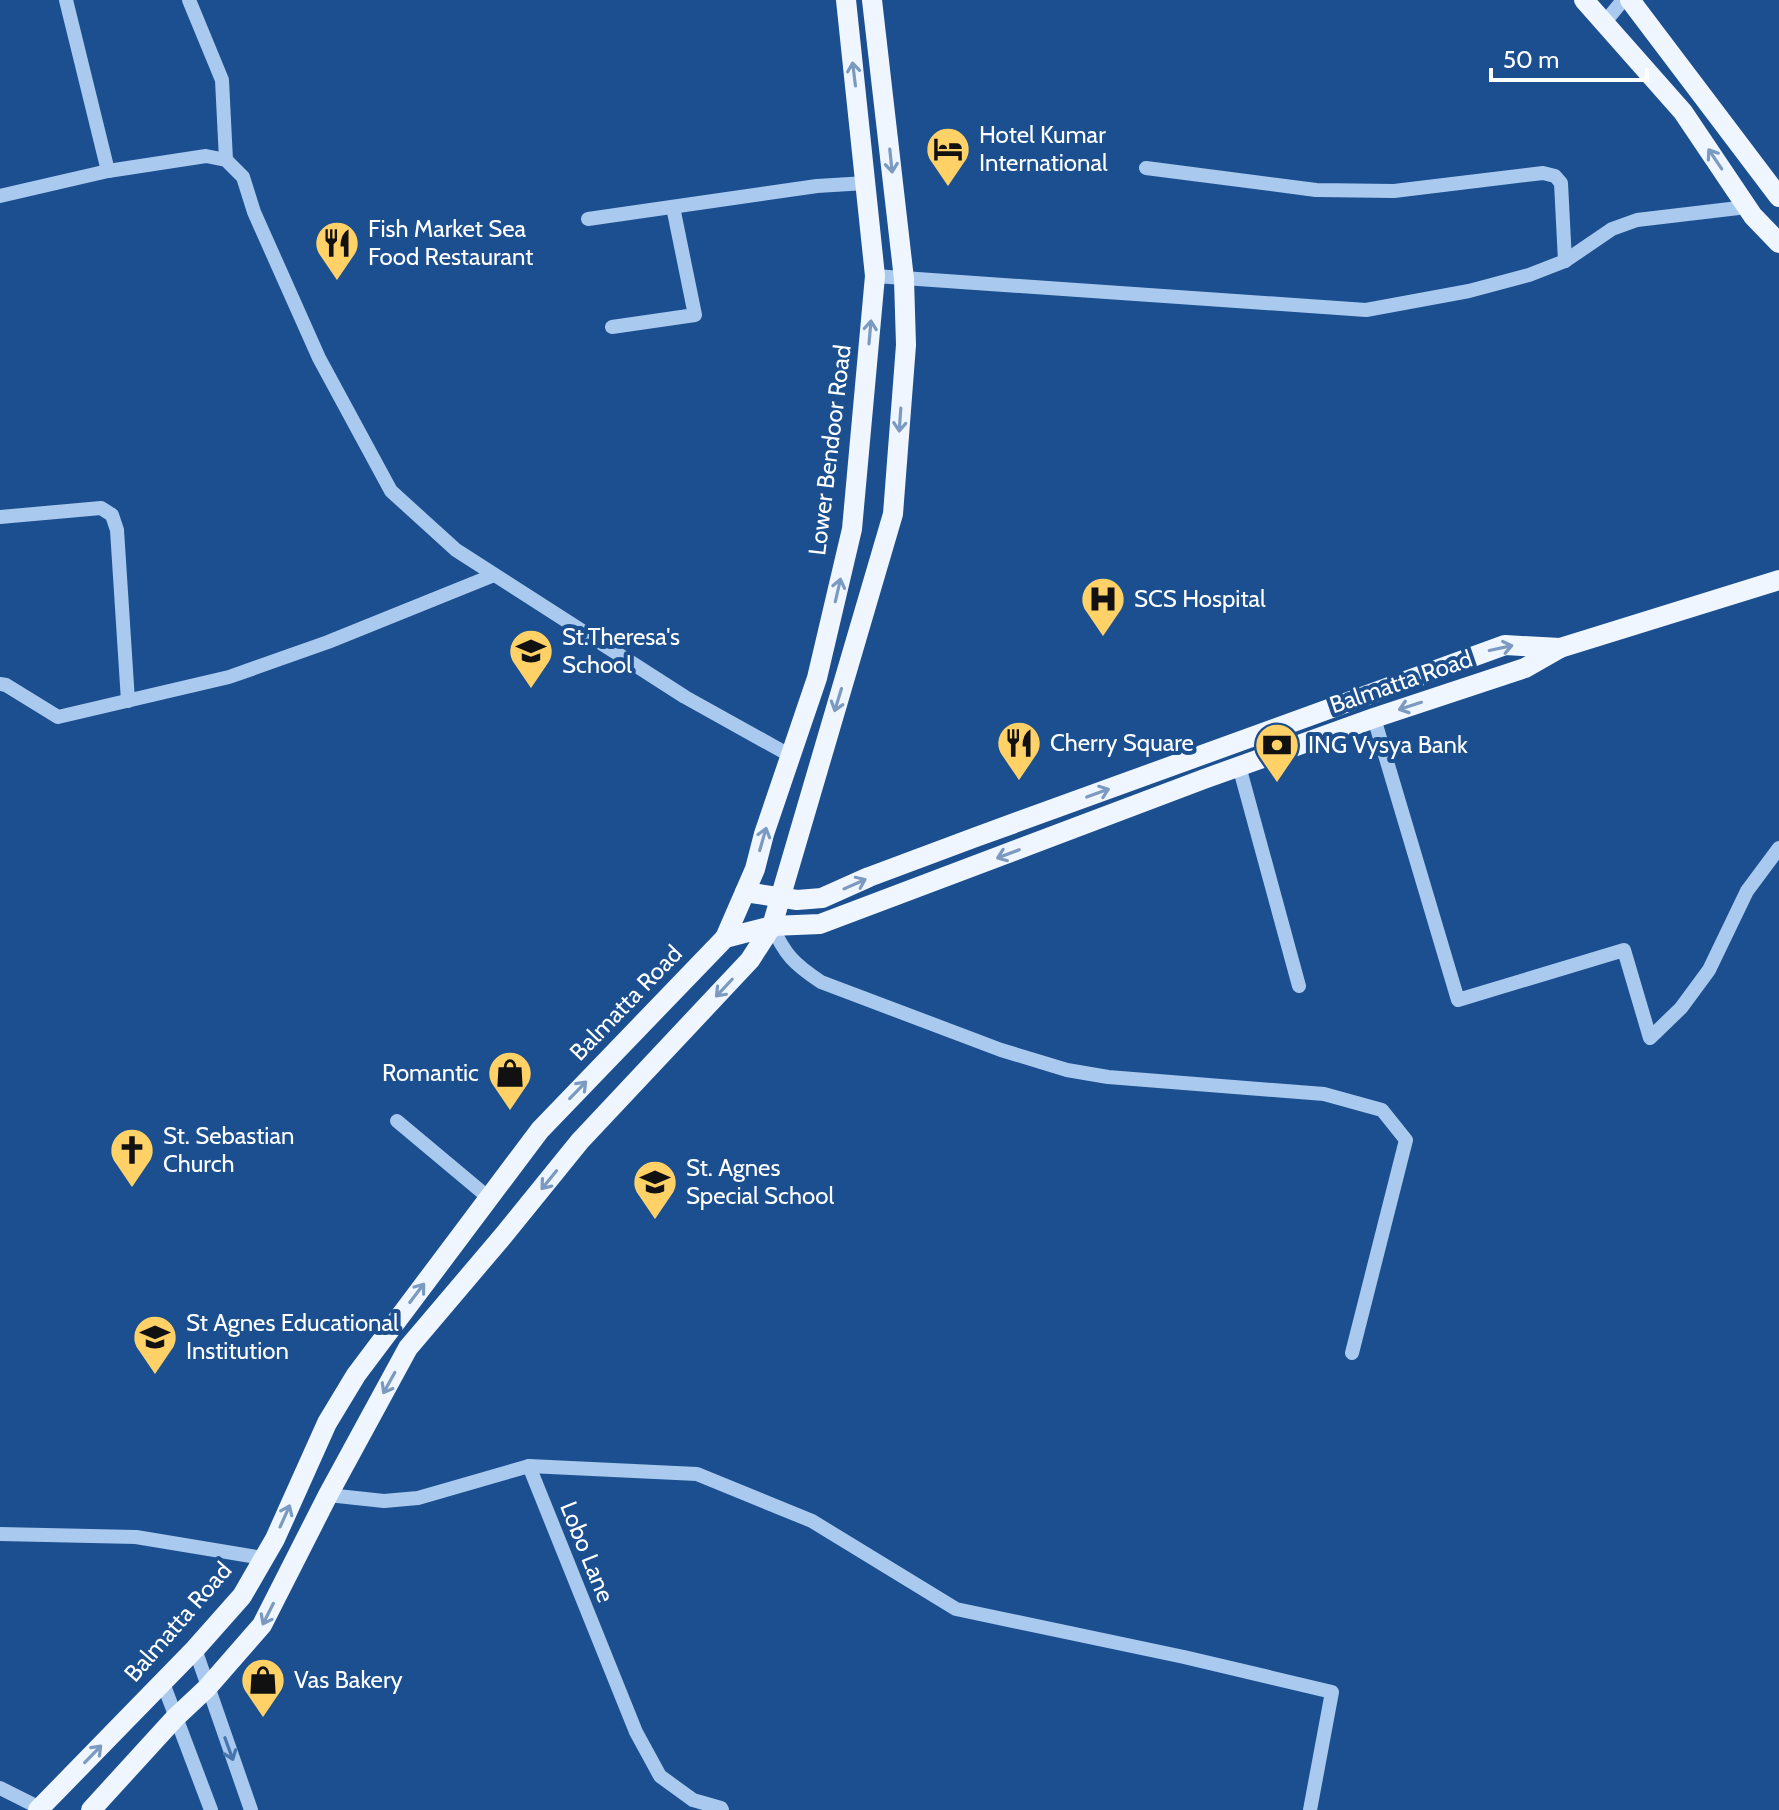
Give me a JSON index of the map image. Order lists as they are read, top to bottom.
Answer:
{
  "streets": {
    "main road": ["Lower Bendoor Road", "Balmatta Road"],
    "street": ["Lobo Lane"]
  },
  "crossings": [
    ["Lower Bendoor Road", "Balmatta Road"]
  ],
  "places": {
    "hotel": ["Hotel Kumar International"],
    "restaurant": ["Fish Market Sea Food Restaurant", "Cherry Square"],
    "hospital": ["SCS Hospital"],
    "school or university": ["St.Theresa's School", "St. Agnes Special School", "St Agnes Educational Institution"],
    "bank": ["ING Vysya Bank"],
    "shop": ["Romantic", "Vas Bakery"],
    "church": ["St. Sebastian Church"]
  },
  "scale_bar": "50 m"
}
